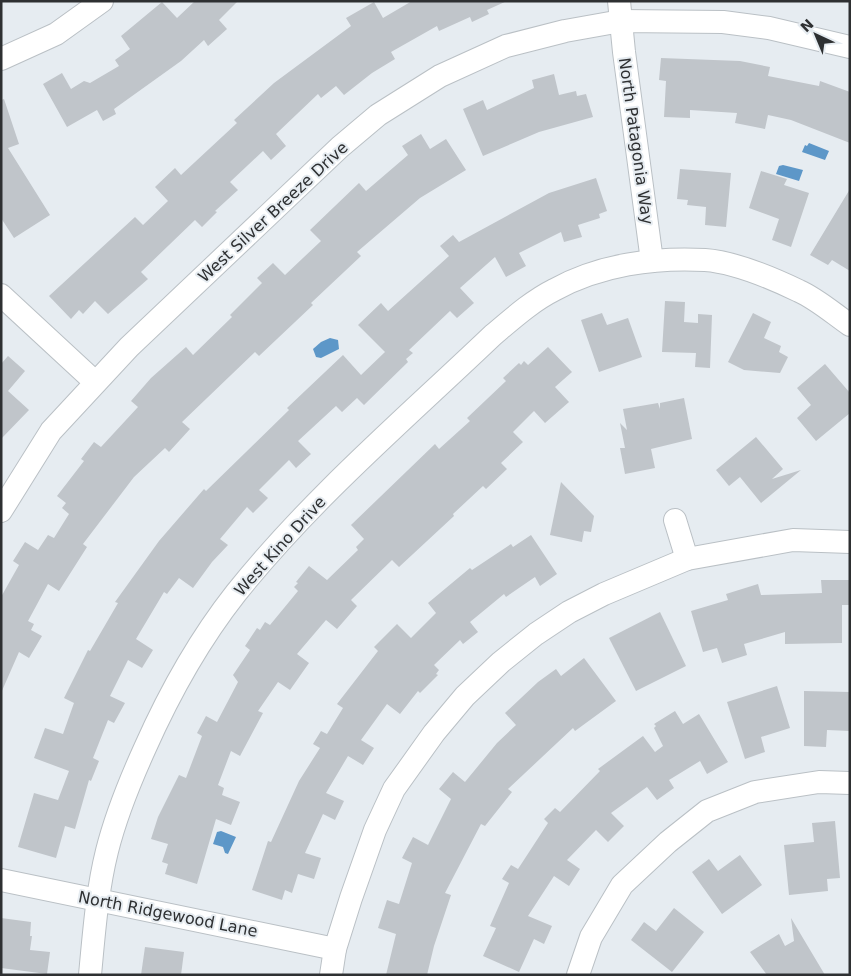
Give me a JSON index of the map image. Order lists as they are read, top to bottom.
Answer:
{
  "streets": {
    "street": [
      "North Patagonia Way",
      "West Silver Breeze Drive",
      "West Kino Drive",
      "North Ridgewood Lane"
    ]
  },
  "crossings": [
    ["North Patagonia Way", "West Silver Breeze Drive"],
    ["North Patagonia Way", "West Kino Drive"],
    ["West Kino Drive", "North Ridgewood Lane"]
  ],
  "north": "top left"
}
